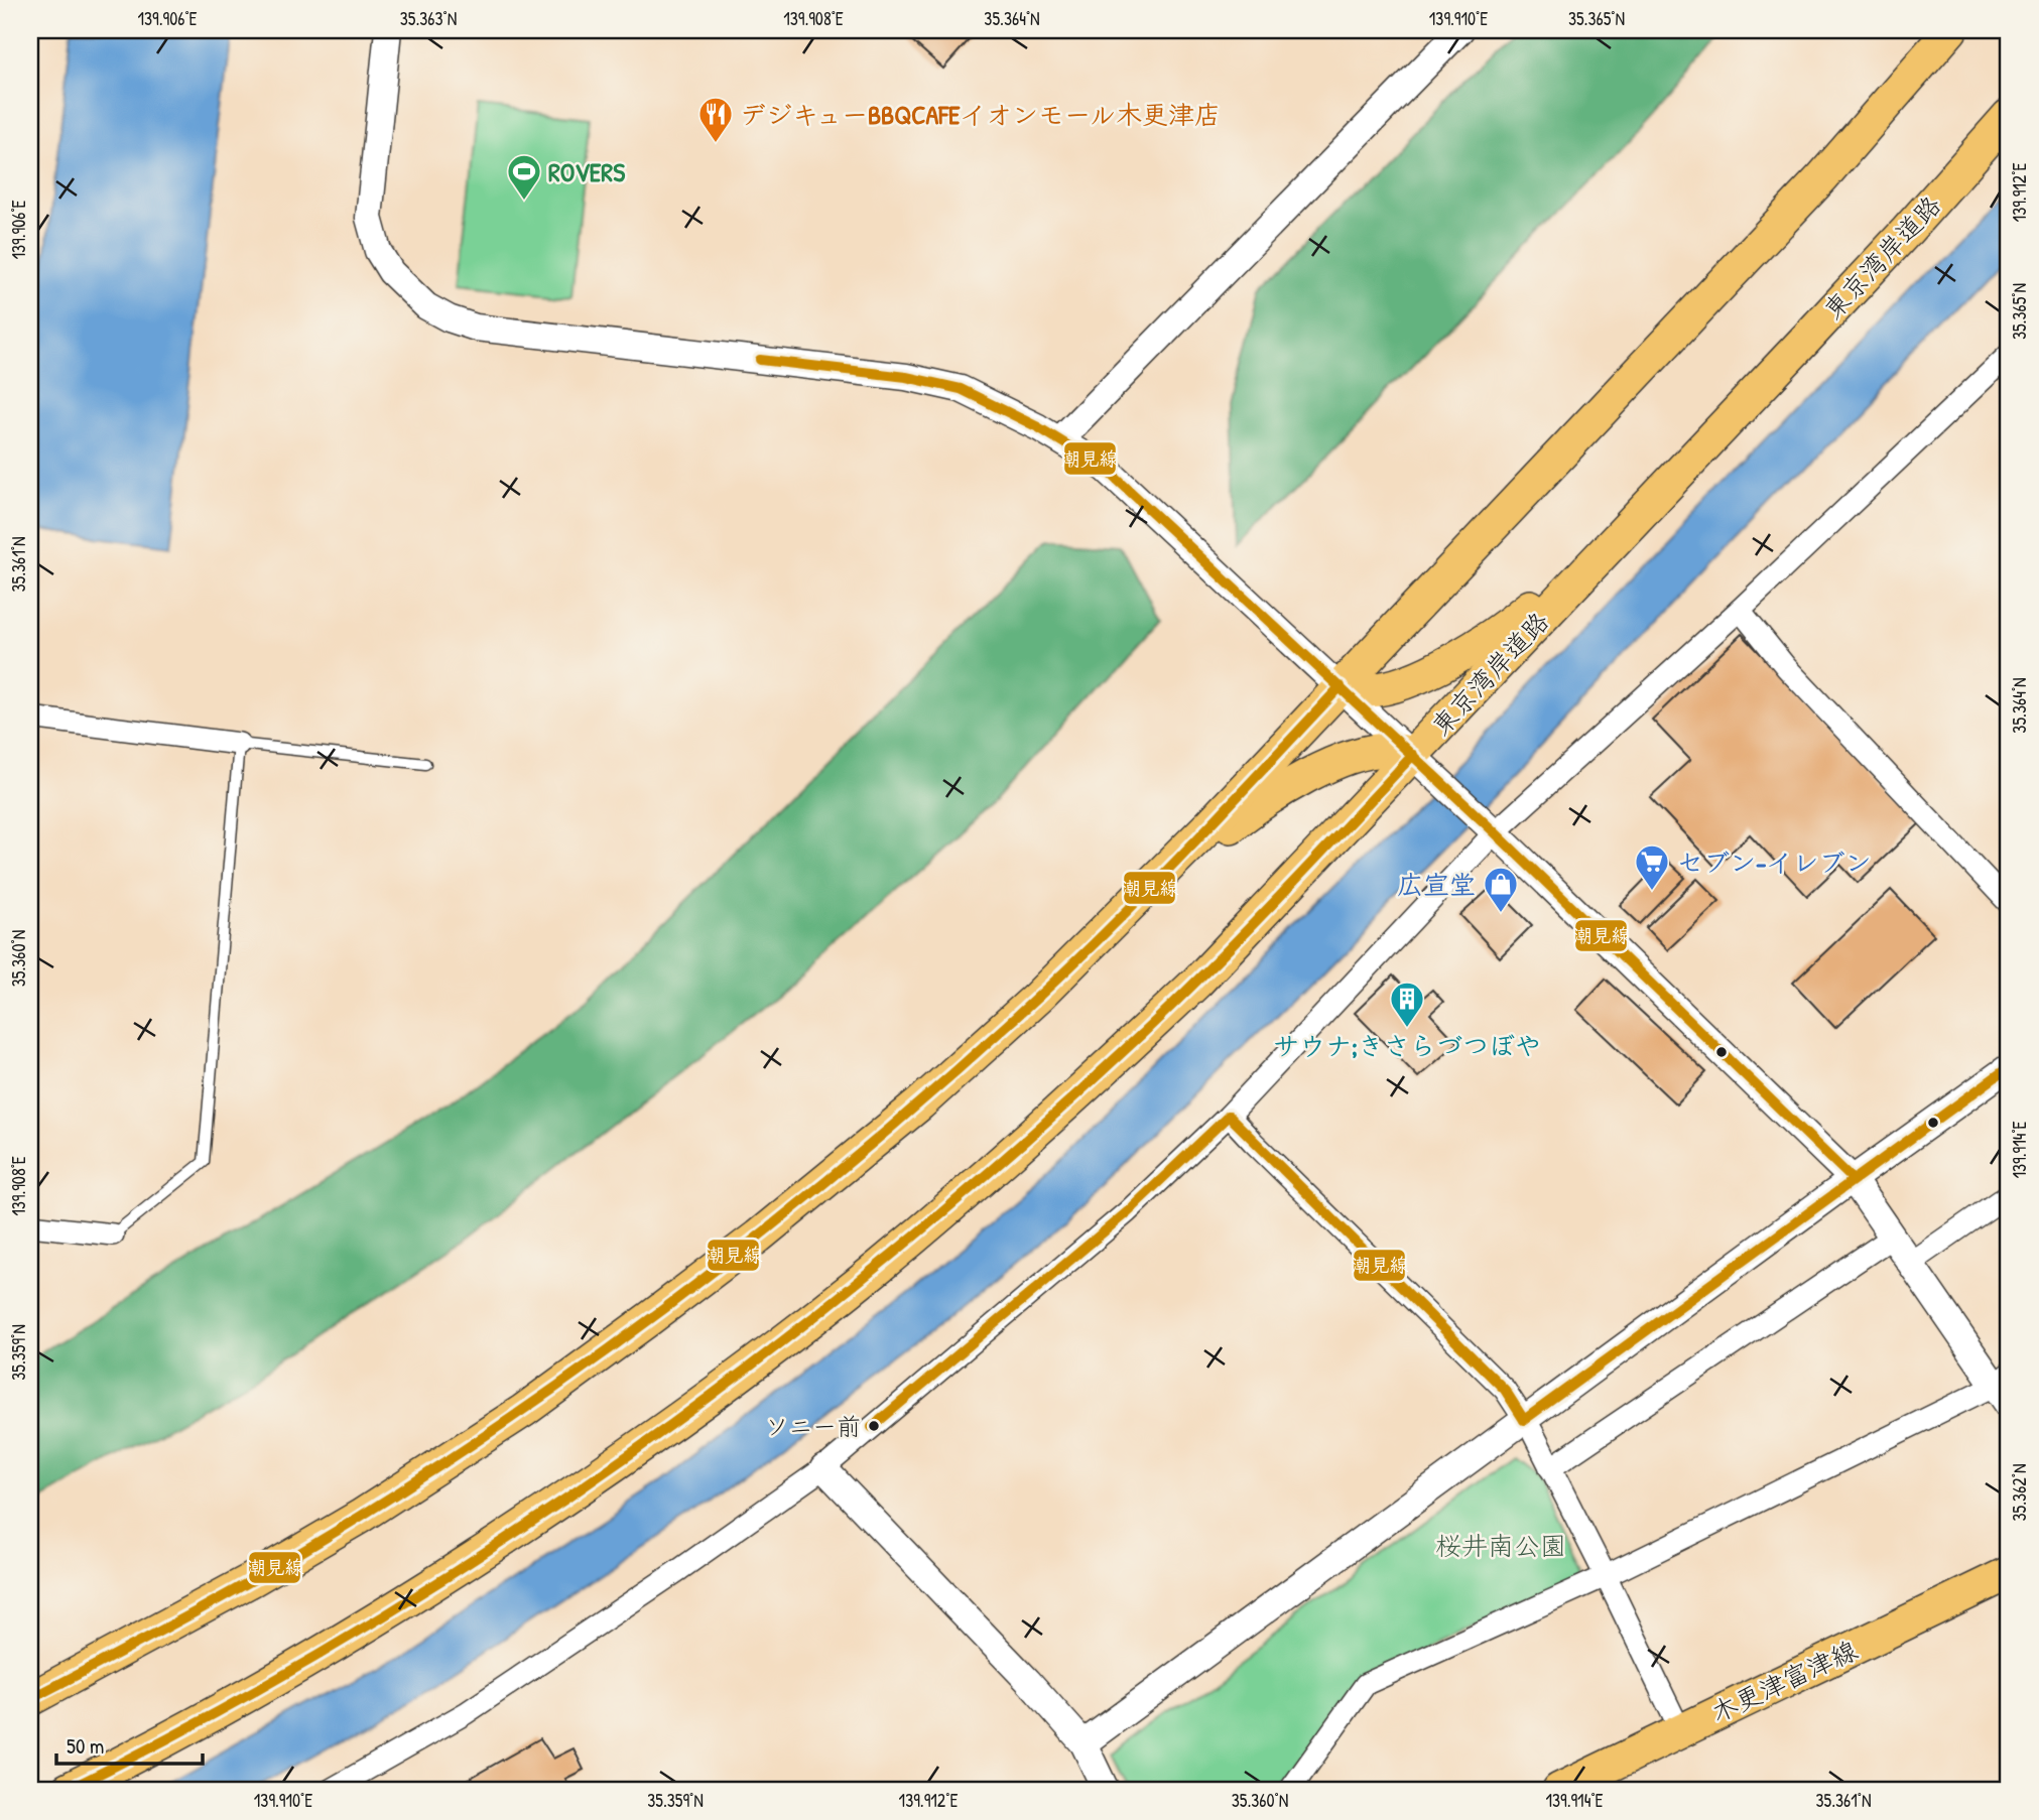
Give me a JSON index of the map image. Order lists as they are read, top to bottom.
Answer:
{
  "streets": {
    "main road": ["東京湾岸道路", "木更津富津線"]
  },
  "parks": ["桜井南公園"],
  "places": {
    "restaurant": ["デジキューBBQCAFEイオンモール木更津店"],
    "sports": ["ROVERS"],
    "supermarket": ["セブン-イレブン"],
    "shop": ["広宣堂"],
    "building": ["サウナ;きさらづつぼや"],
    "other": ["ソニー前"]
  },
  "lines": ["transit line 潮見線"],
  "scale_bar": "50 m",
  "coordinates": [
    "139.906°E",
    "35.363°N",
    "139.908°E",
    "35.364°N",
    "139.910°E",
    "35.365°N",
    "139.912°E",
    "35.361°N",
    "35.360°N",
    "139.914°E",
    "35.359°N",
    "35.362°N"
  ]
}
